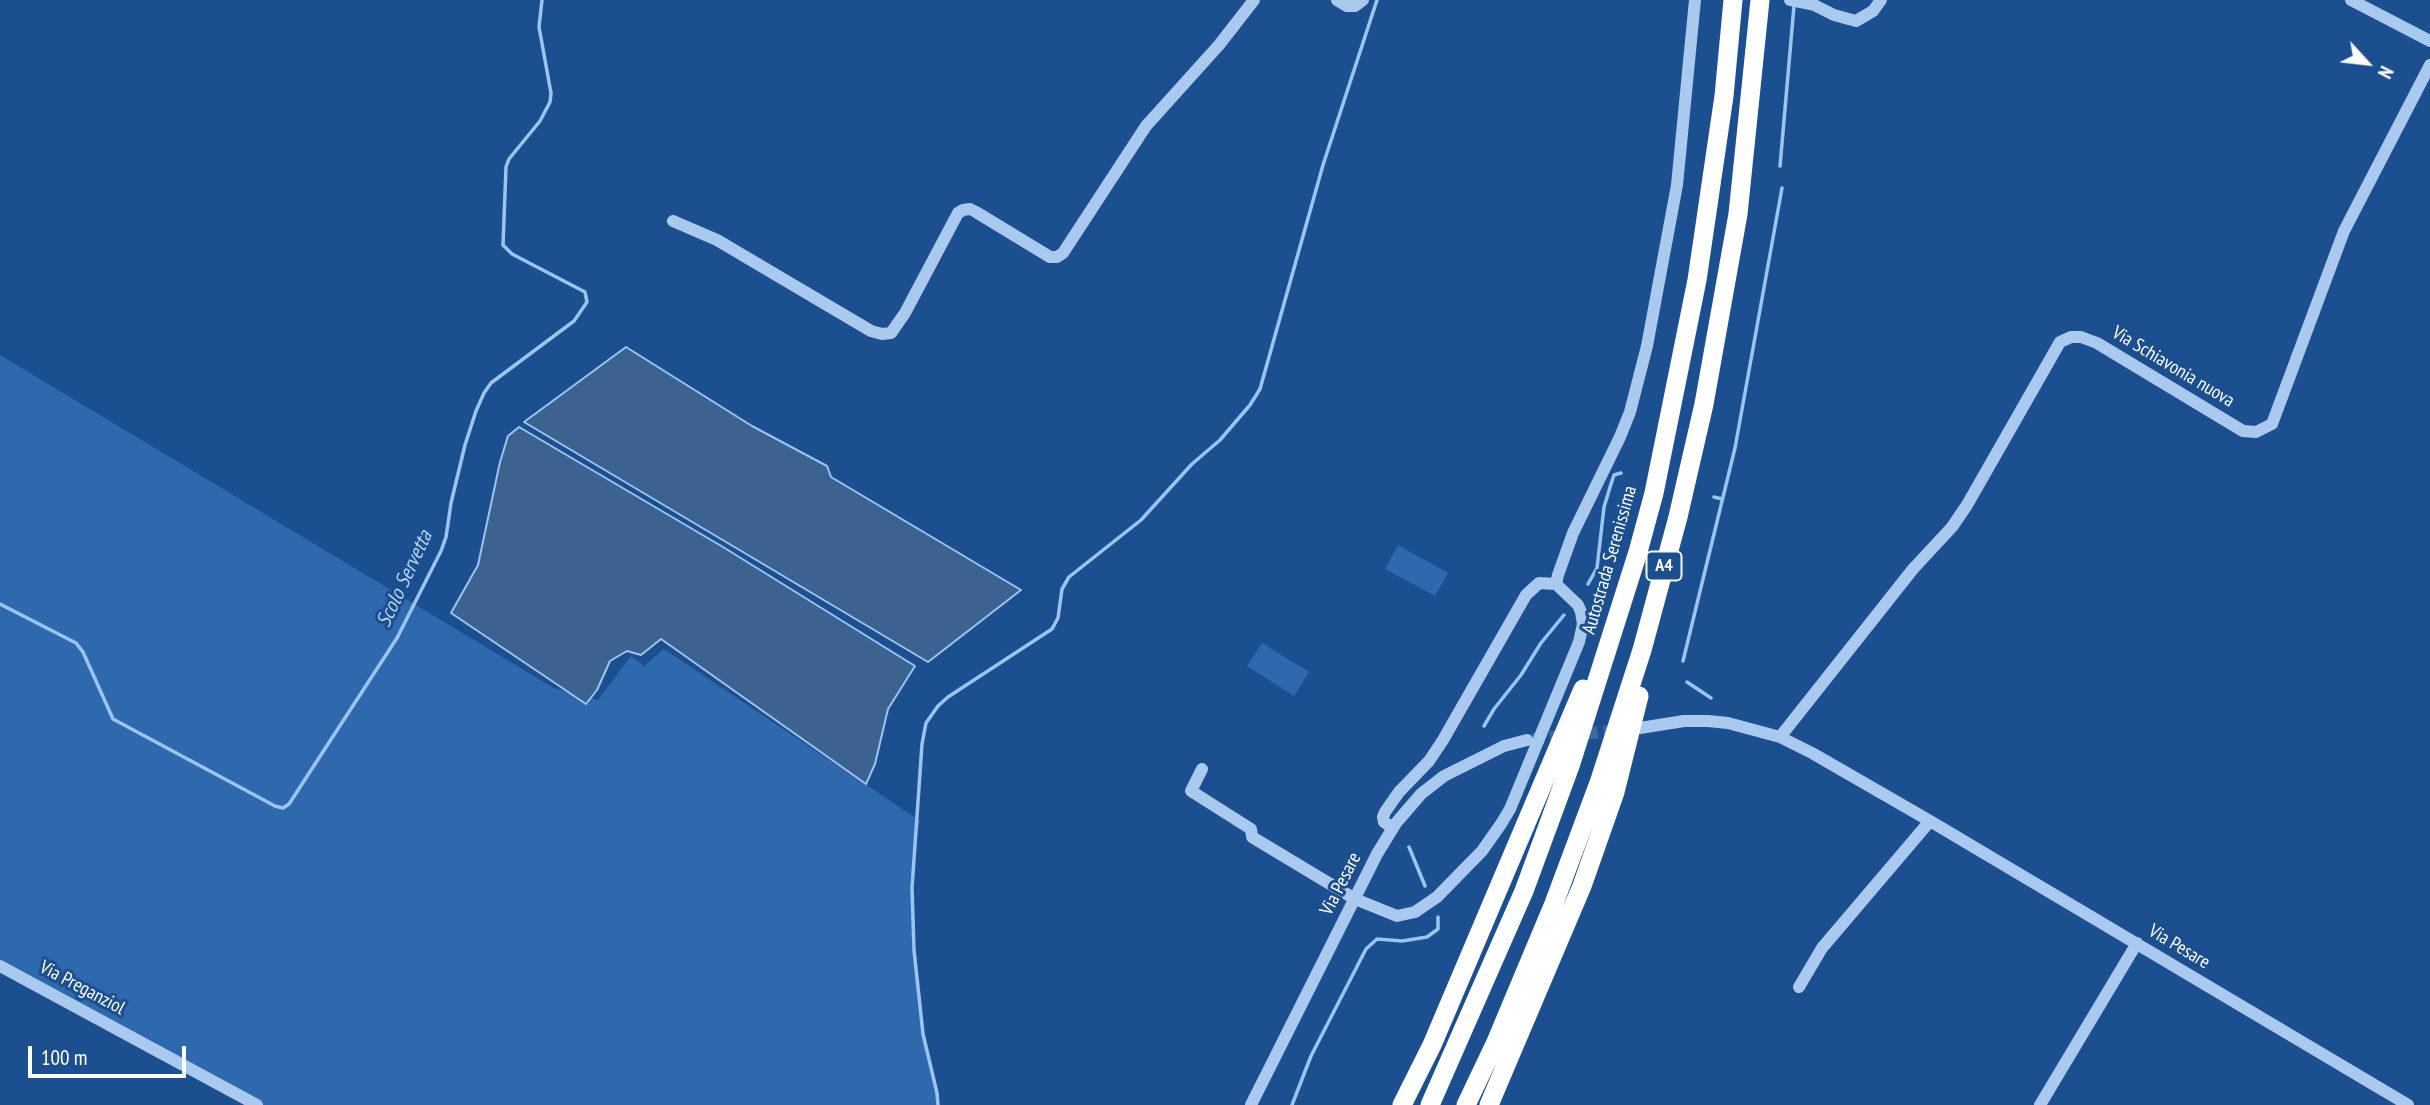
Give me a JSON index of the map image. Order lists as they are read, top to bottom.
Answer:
{
  "streets": {
    "highway": ["Autostrada Serenissima", "A4"],
    "street": ["Via Schiavonia nuova", "Via Pesare", "Via Preganziol"]
  },
  "crossings": [
    ["Via Schiavonia nuova", "Via Pesare"]
  ],
  "water": ["Scolo Servetta"],
  "scale_bar": "100 m",
  "north": "bottom right"
}
